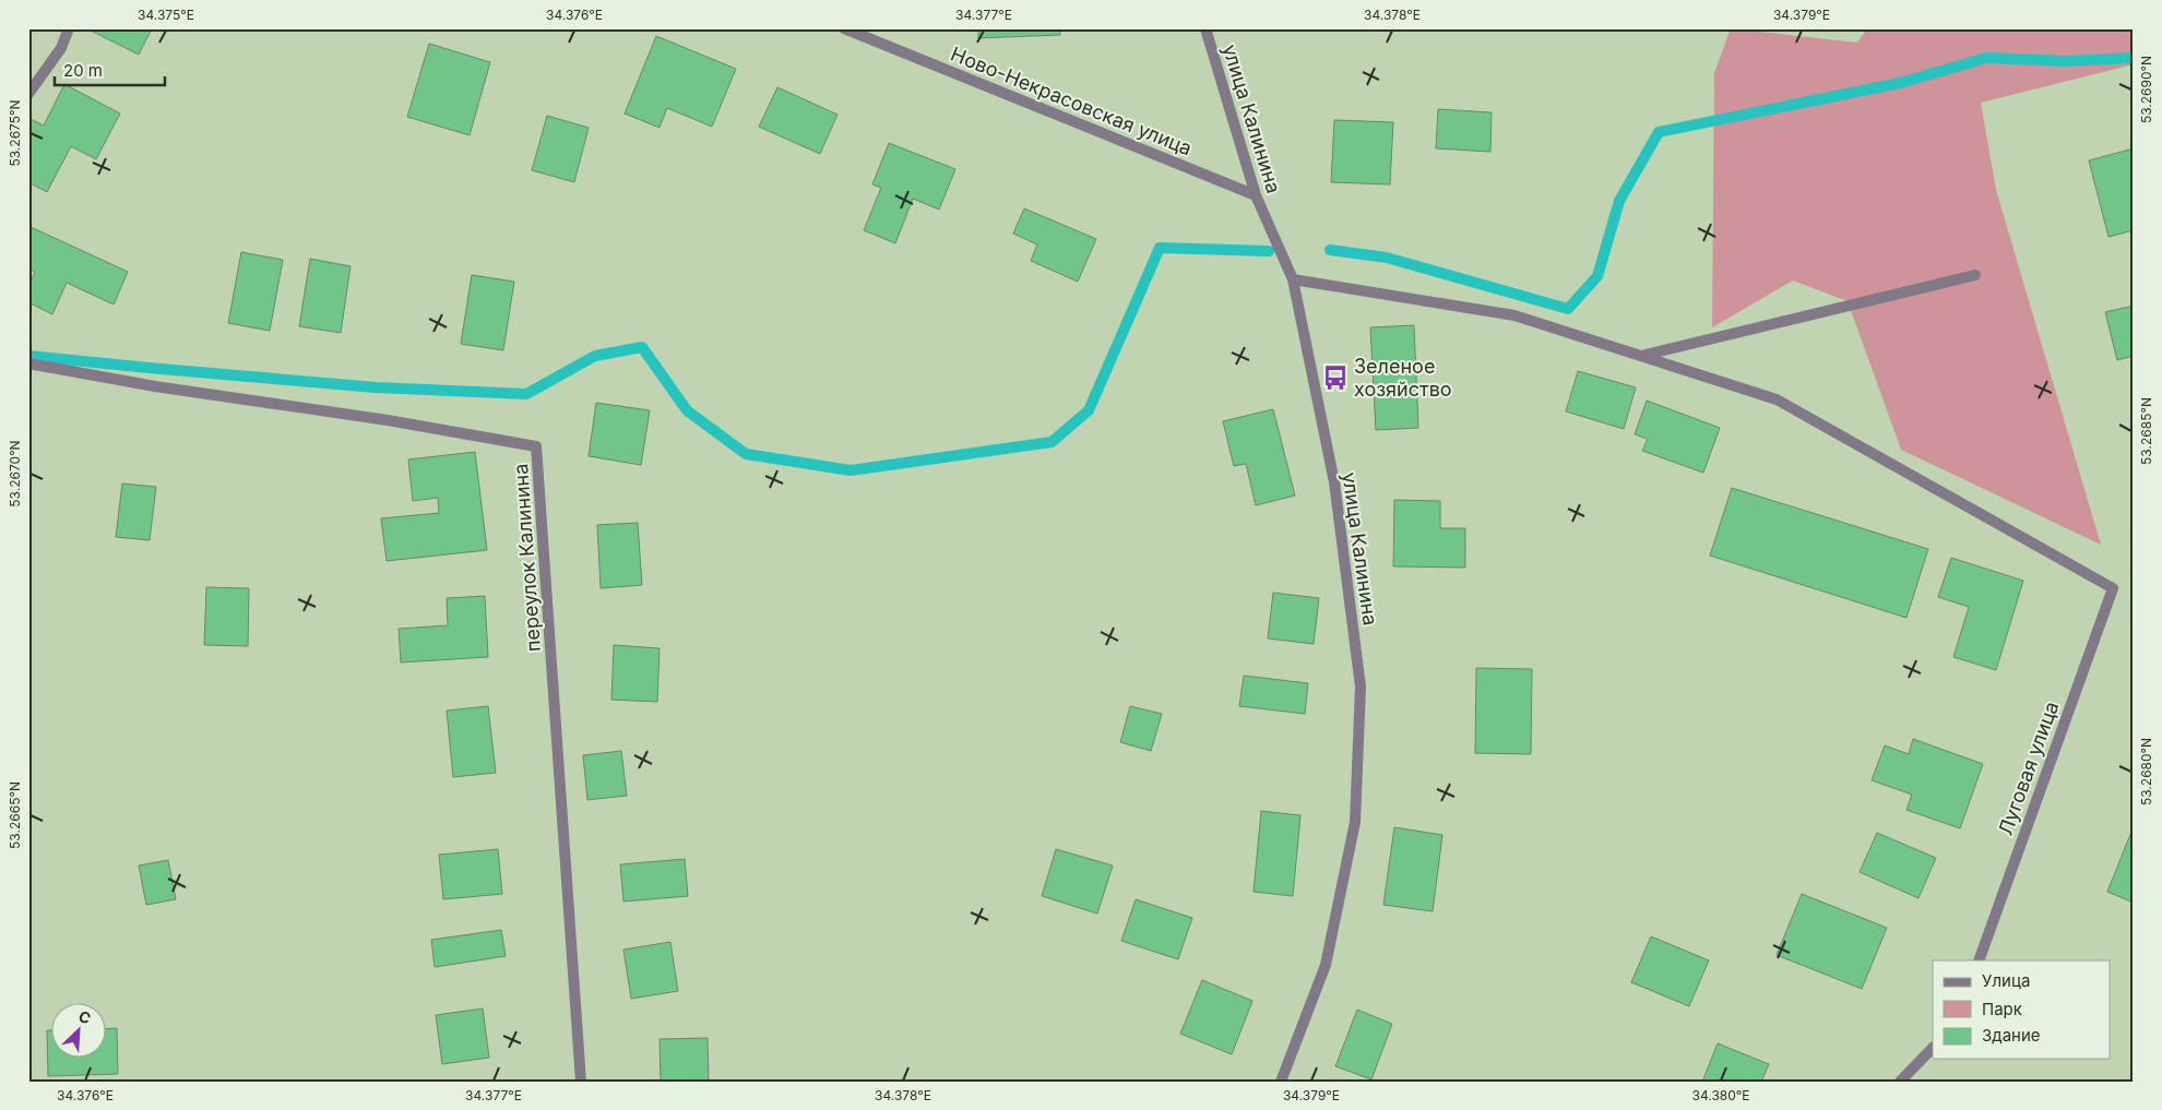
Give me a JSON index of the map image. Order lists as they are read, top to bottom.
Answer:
{
  "streets": {
    "street": [
      "Ново-Некрасовская улица",
      "улица Калинина",
      "переулок Калинина",
      "Луговая улица"
    ]
  },
  "crossings": [
    ["Ново-Некрасовская улица", "улица Калинина"]
  ],
  "places": {
    "bus stop": ["Зеленое хозяйство"]
  },
  "legend": ["Улица", "Парк", "Здание"],
  "scale_bar": "20 m",
  "north": "top right",
  "coordinates": [
    "34.375°E",
    "34.376°E",
    "34.377°E",
    "34.378°E",
    "34.379°E",
    "53.2690°N",
    "53.2675°N",
    "53.2685°N",
    "53.2670°N",
    "53.2680°N",
    "53.2665°N",
    "34.380°E"
  ]
}
